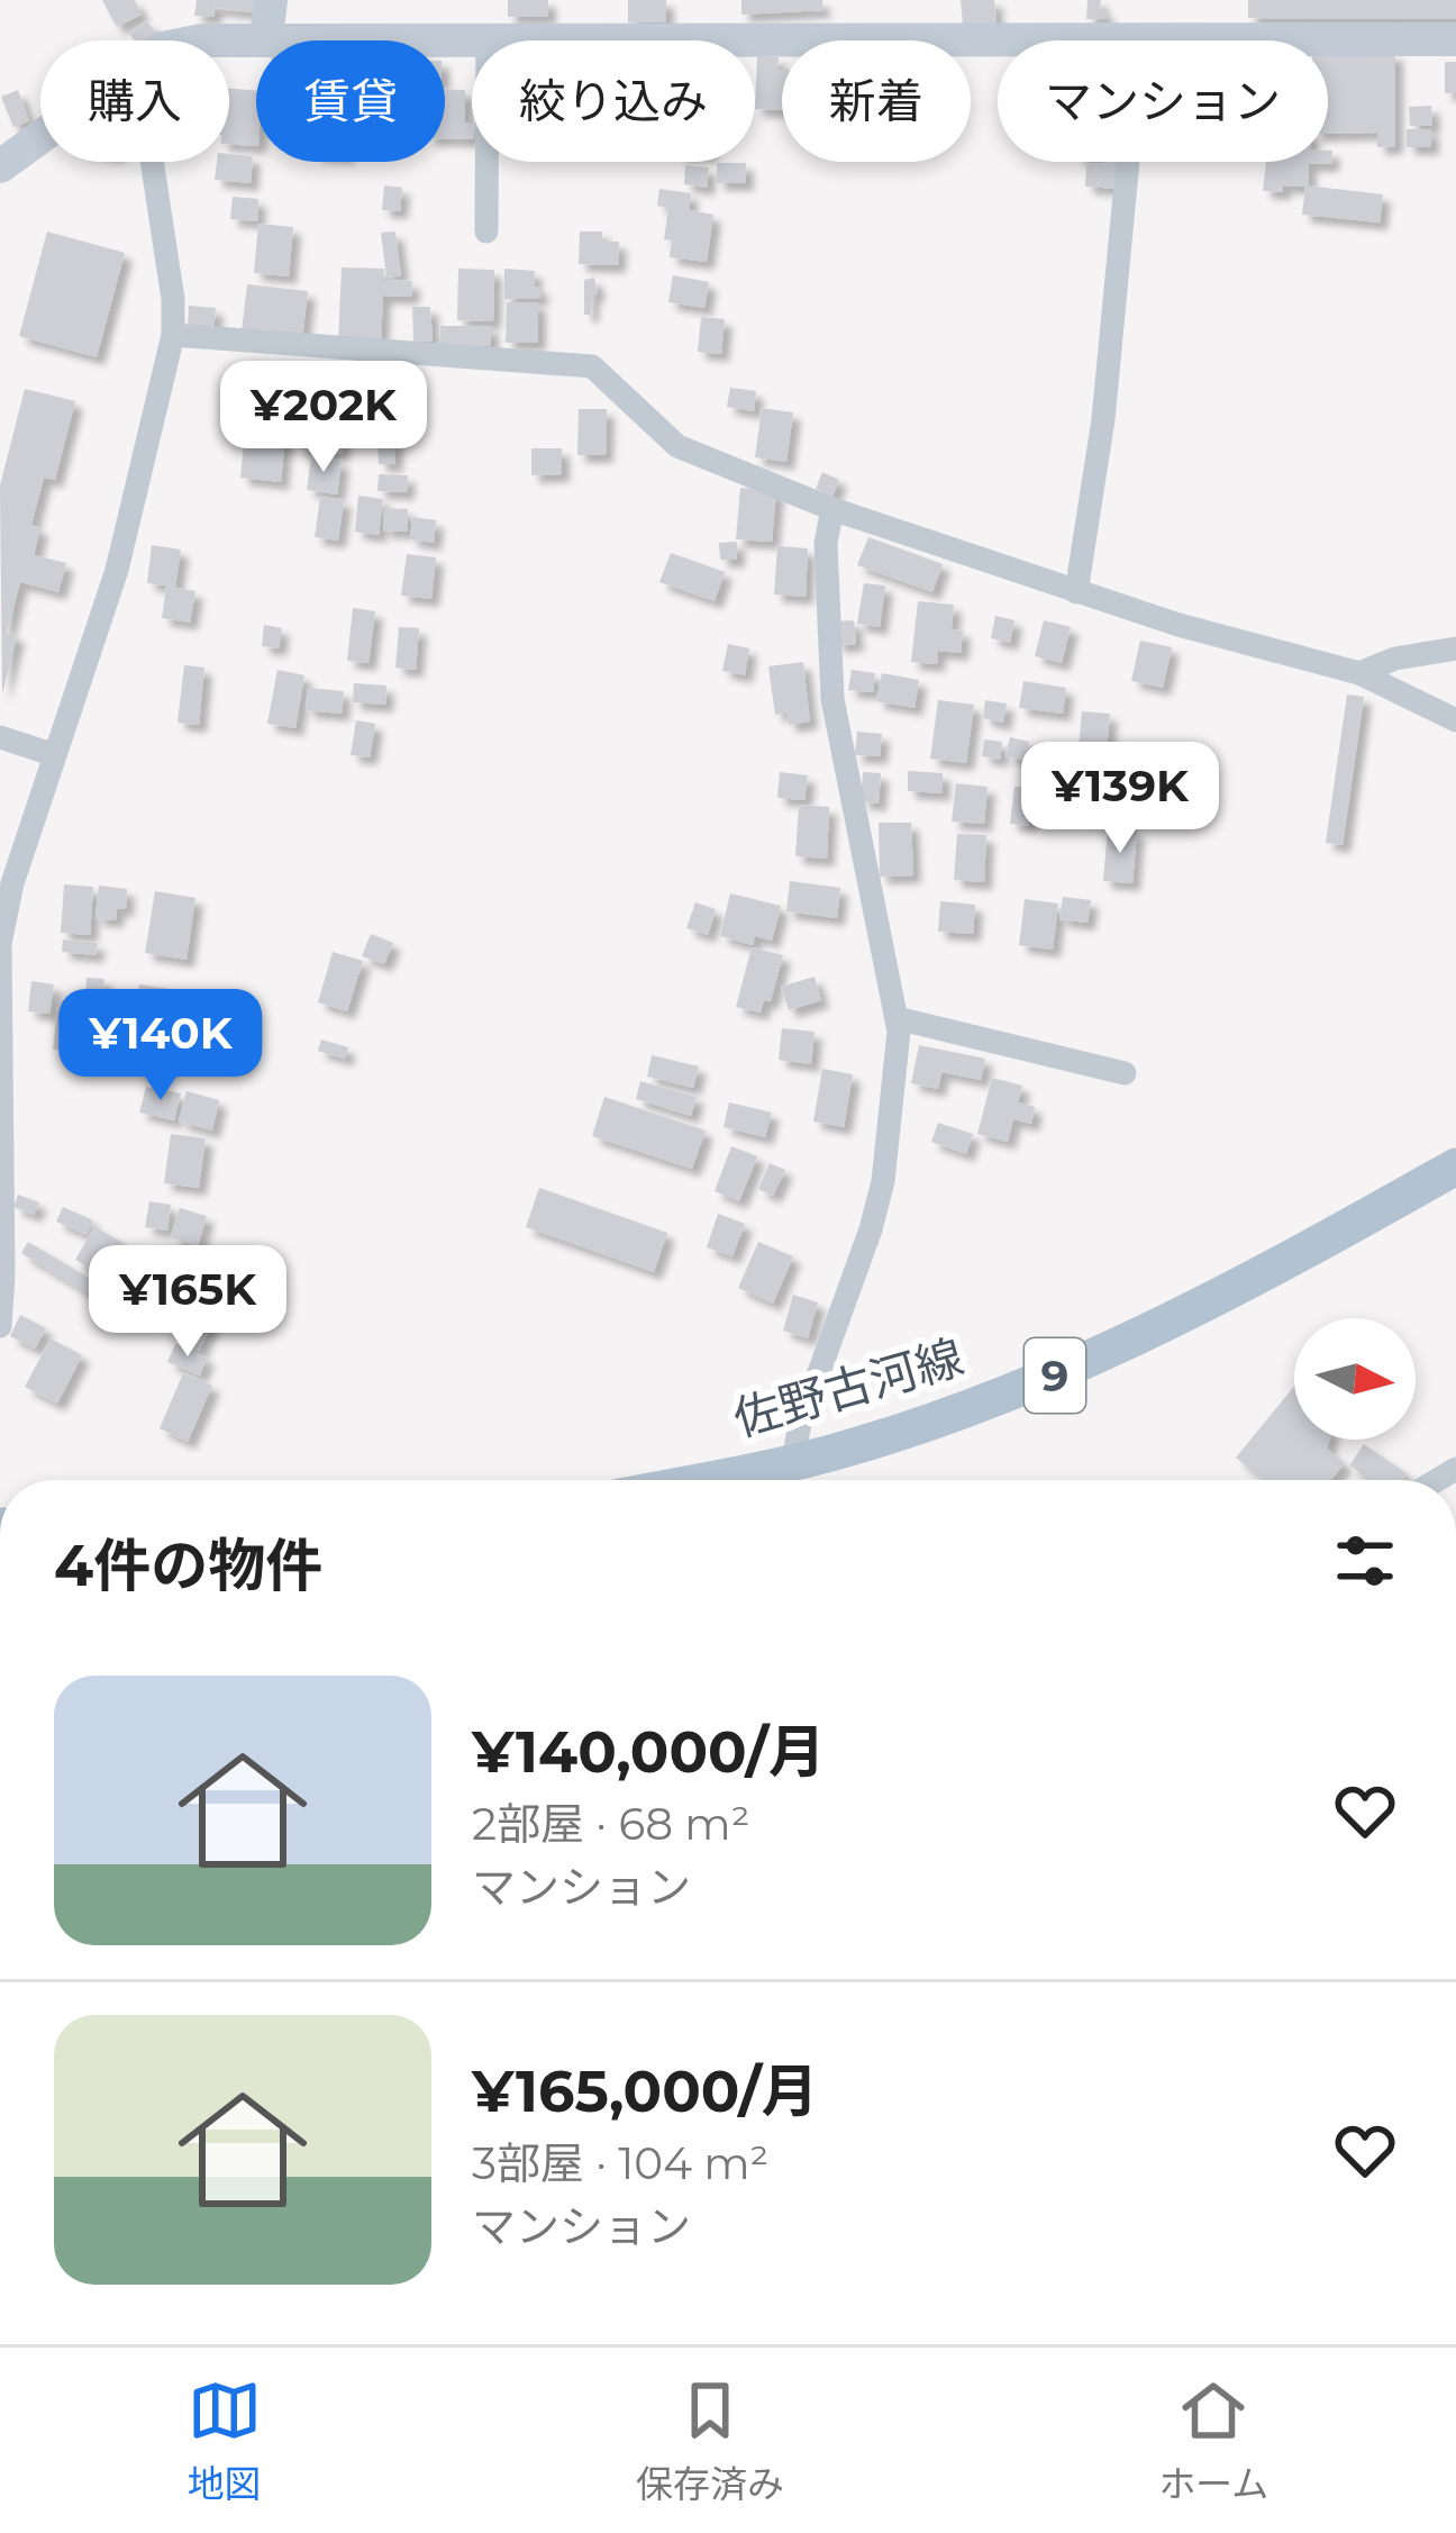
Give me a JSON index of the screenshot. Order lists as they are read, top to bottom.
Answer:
{
  "streets": {
    "main road": ["9", "佐野古河線"]
  },
  "north": "right",
  "page": {
    "chip": [
      "購入",
      "賃貸",
      "絞り込み",
      "新着",
      "マンション"
    ],
    "price": [
      "¥202K",
      "¥139K",
      "¥140K",
      "¥165K"
    ],
    "heading": "4件の物件",
    "list": [
      {
        "name": "¥140,000/月",
        "note": "2部屋 · 68 m² · マンション"
      },
      {
        "name": "¥165,000/月",
        "note": "3部屋 · 104 m² · マンション"
      }
    ],
    "tabs": ["地図", "保存済み", "ホーム"]
  }
}
